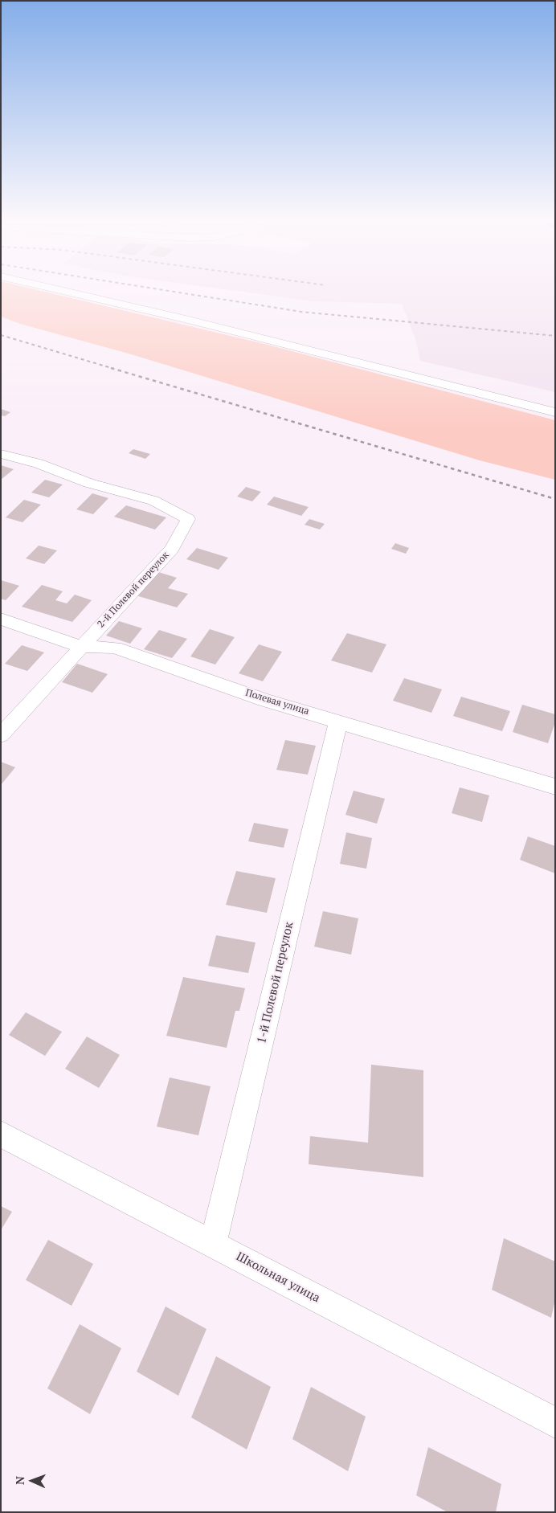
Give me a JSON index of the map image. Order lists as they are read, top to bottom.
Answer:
{
  "streets": {
    "street": [
      "2-й Полевой переулок",
      "Полевая улица",
      "1-й Полевой переулок",
      "Школьная улица"
    ]
  },
  "crossings": [
    ["2-й Полевой переулок", "Полевая улица"],
    ["Полевая улица", "1-й Полевой переулок"],
    ["1-й Полевой переулок", "Школьная улица"]
  ],
  "north": "left"
}
